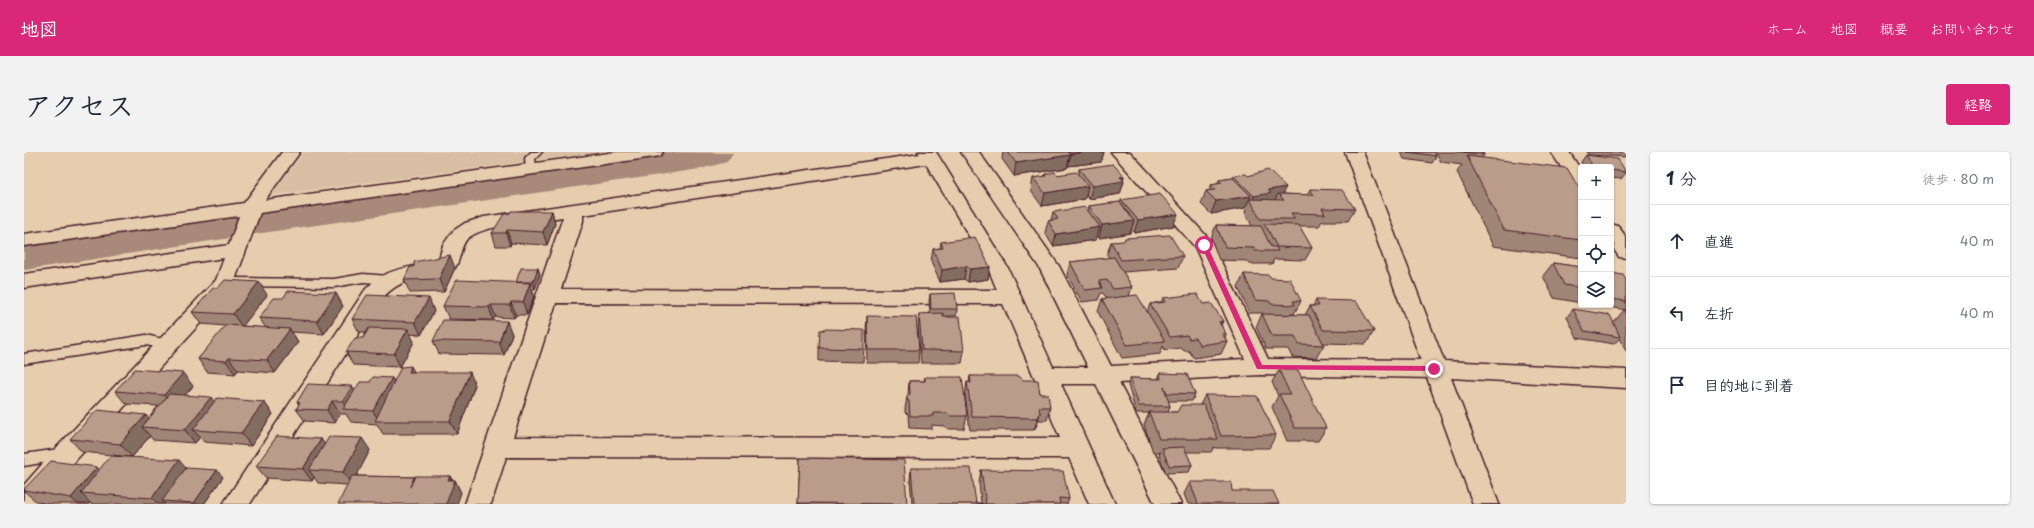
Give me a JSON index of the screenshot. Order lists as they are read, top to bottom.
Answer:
{
  "page": {
    "header": "地図",
    "nav": [
      "ホーム",
      "地図",
      "概要",
      "お問い合わせ"
    ],
    "title": "アクセス",
    "buttons": "経路",
    "heading": ["1 分", "徒歩 · 80 m"],
    "map_buttons": ["+", "−"],
    "list": [
      ["直進", "40 m"],
      ["左折", "40 m"],
      "目的地に到着"
    ]
  }
}
